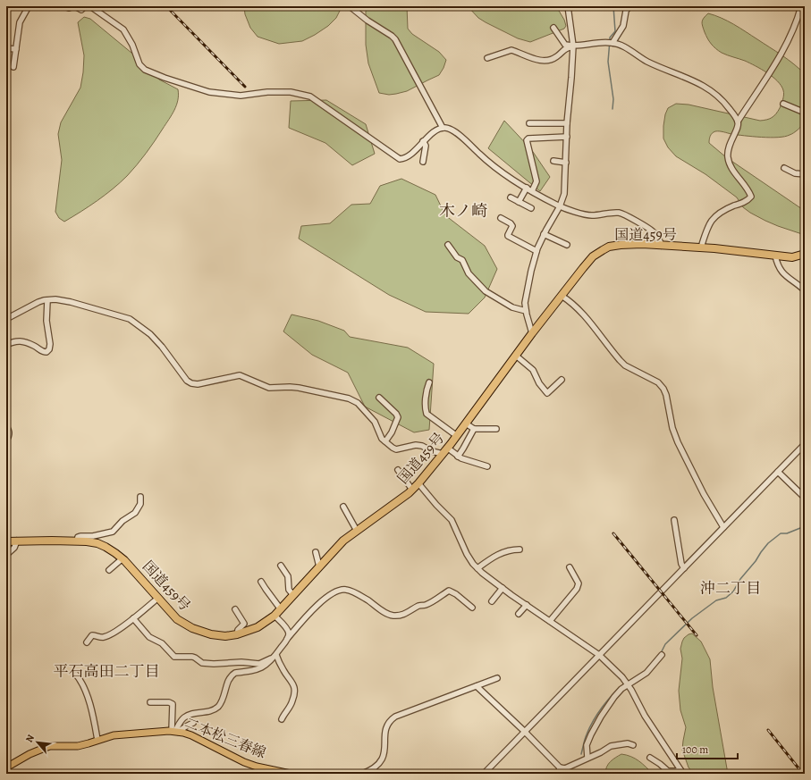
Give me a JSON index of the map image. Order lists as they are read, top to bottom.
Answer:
{
  "streets": {
    "highway": ["国道459号"],
    "main road": ["二本松三春線"]
  },
  "districts": ["木ノ崎", "沖二丁目", "平石高田二丁目"],
  "scale_bar": "100 m",
  "north": "top left"
}
